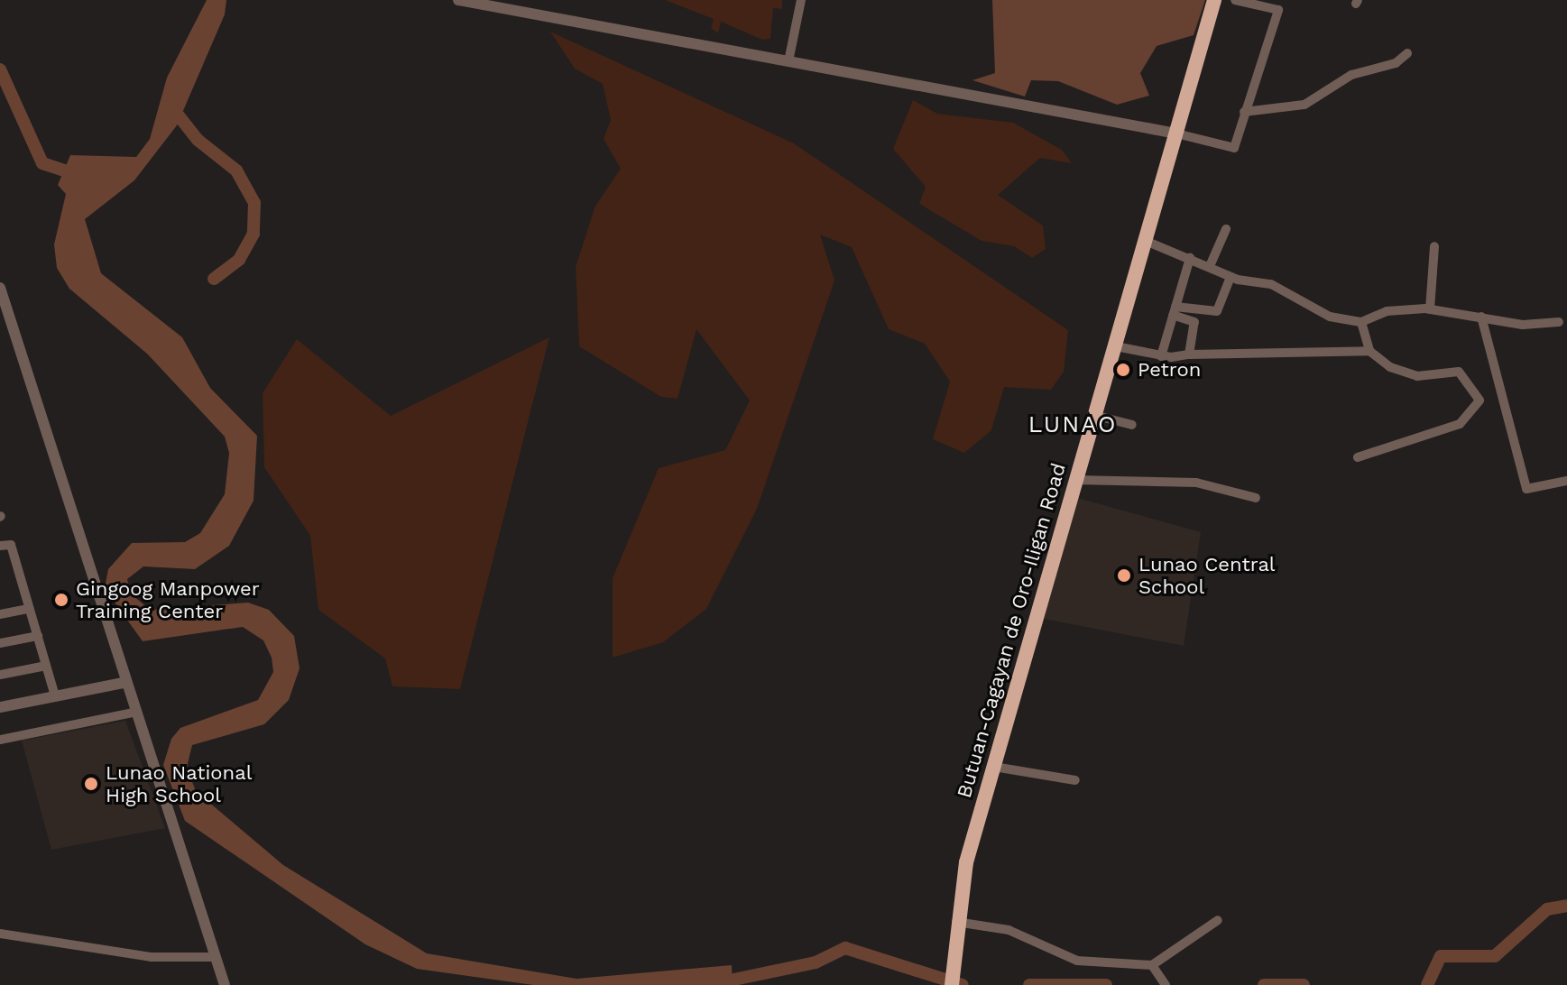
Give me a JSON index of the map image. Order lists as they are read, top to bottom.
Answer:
{
  "streets": {
    "highway": ["Butuan-Cagayan de Oro-Iligan Road"]
  },
  "districts": ["LUNAO"],
  "places": [
    "Petron",
    "Lunao Central School",
    "Gingoog Manpower Training Center",
    "Lunao National High School"
  ]
}
